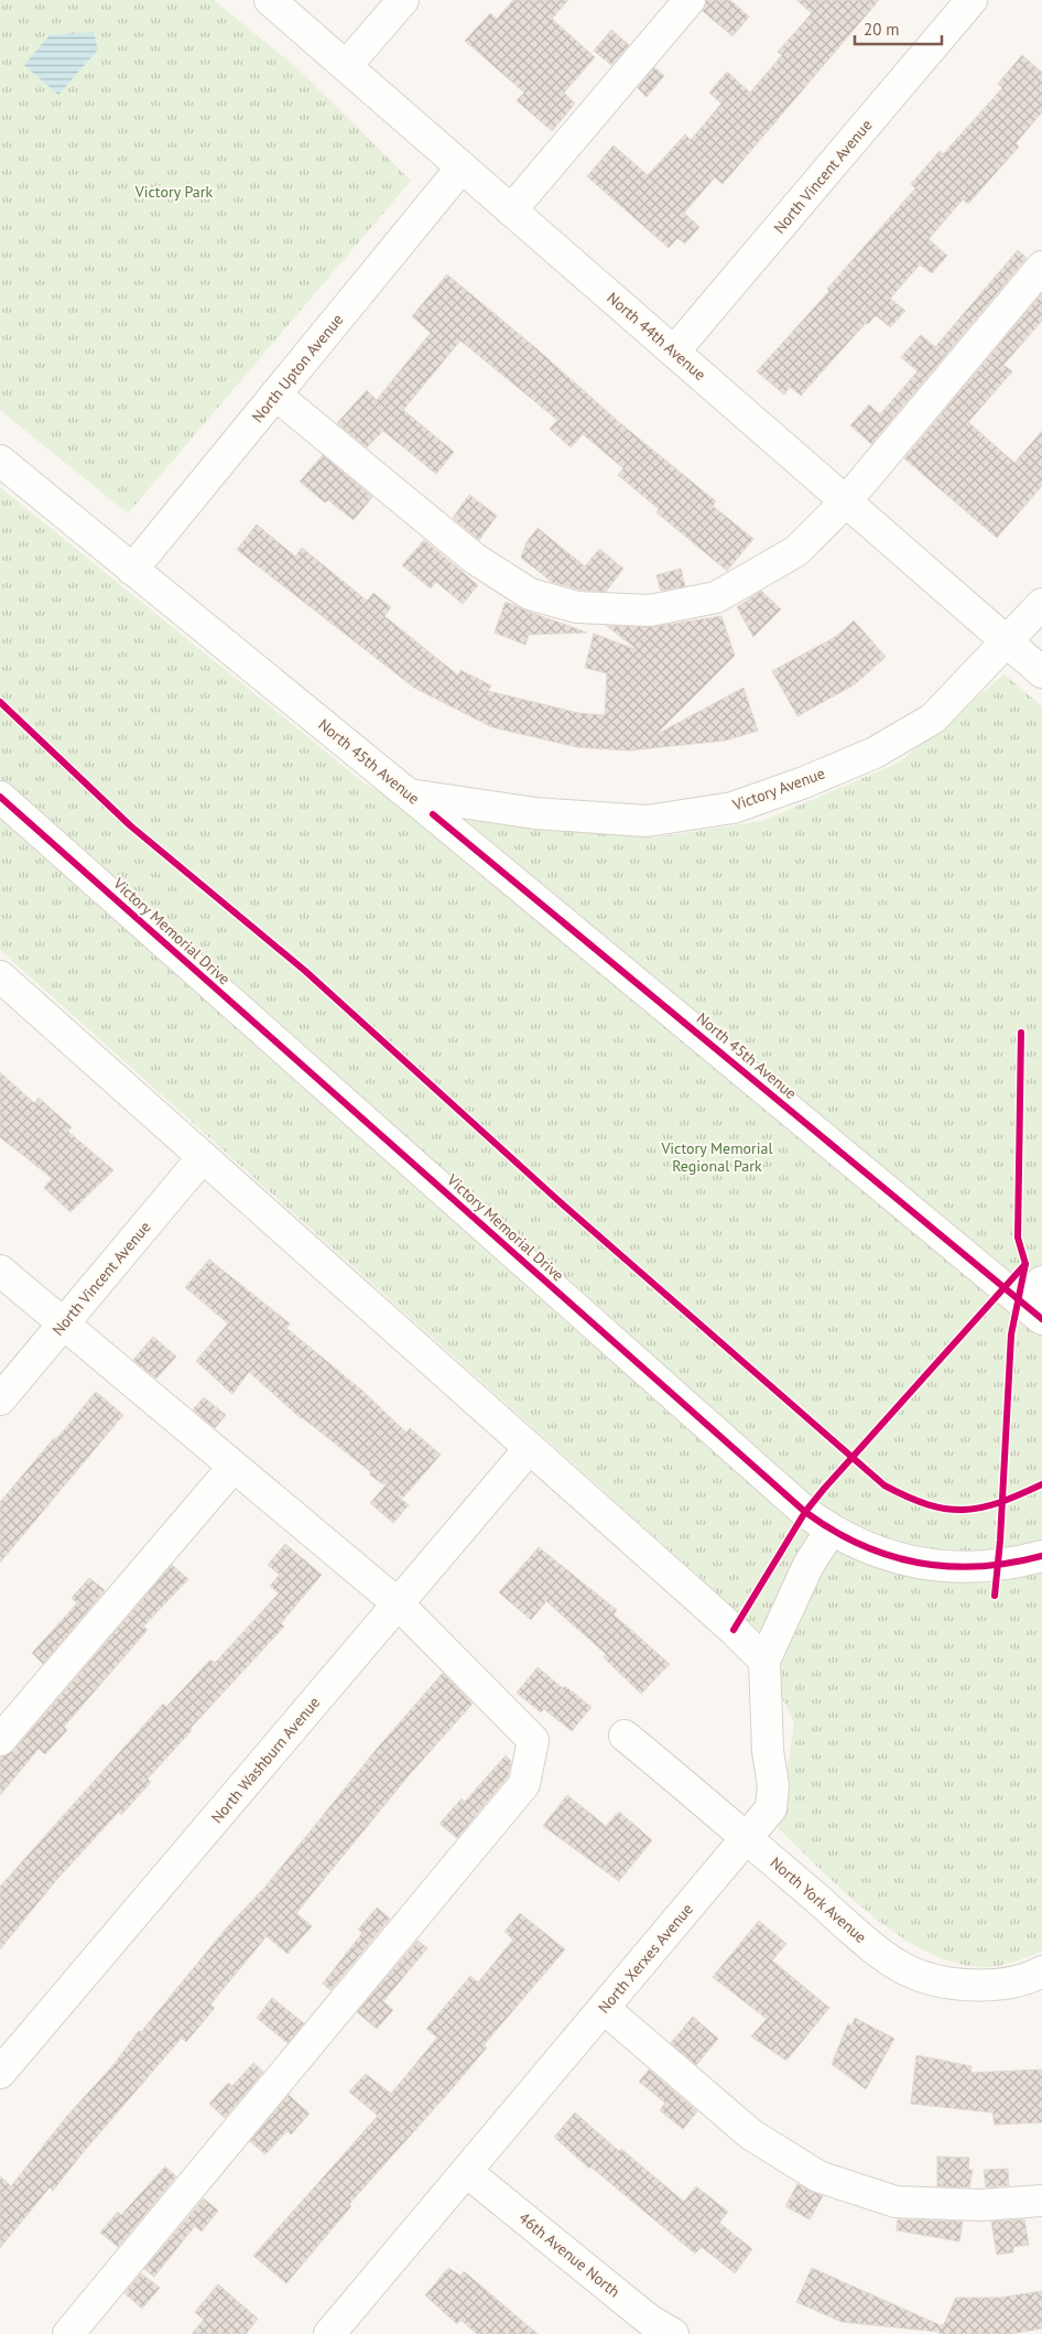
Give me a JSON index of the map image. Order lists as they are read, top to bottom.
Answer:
{
  "streets": {
    "street": [
      "North Vincent Avenue",
      "North 44th Avenue",
      "North Upton Avenue",
      "North 45th Avenue",
      "Victory Avenue",
      "Victory Memorial Drive",
      "North Washburn Avenue",
      "North York Avenue",
      "North Xerxes Avenue",
      "46th Avenue North"
    ]
  },
  "crossings": [
    ["North Vincent Avenue", "North 44th Avenue"],
    ["North 44th Avenue", "North Upton Avenue"],
    ["North 44th Avenue", "Victory Avenue"],
    ["North Upton Avenue", "North 45th Avenue"],
    ["North 45th Avenue", "Victory Avenue"],
    ["Victory Memorial Drive", "North Xerxes Avenue"],
    ["North York Avenue", "North Xerxes Avenue"],
    ["North Xerxes Avenue", "46th Avenue North"]
  ],
  "parks": ["Victory Park", "Victory Memorial Regional Park"],
  "scale_bar": "20 m"
}
